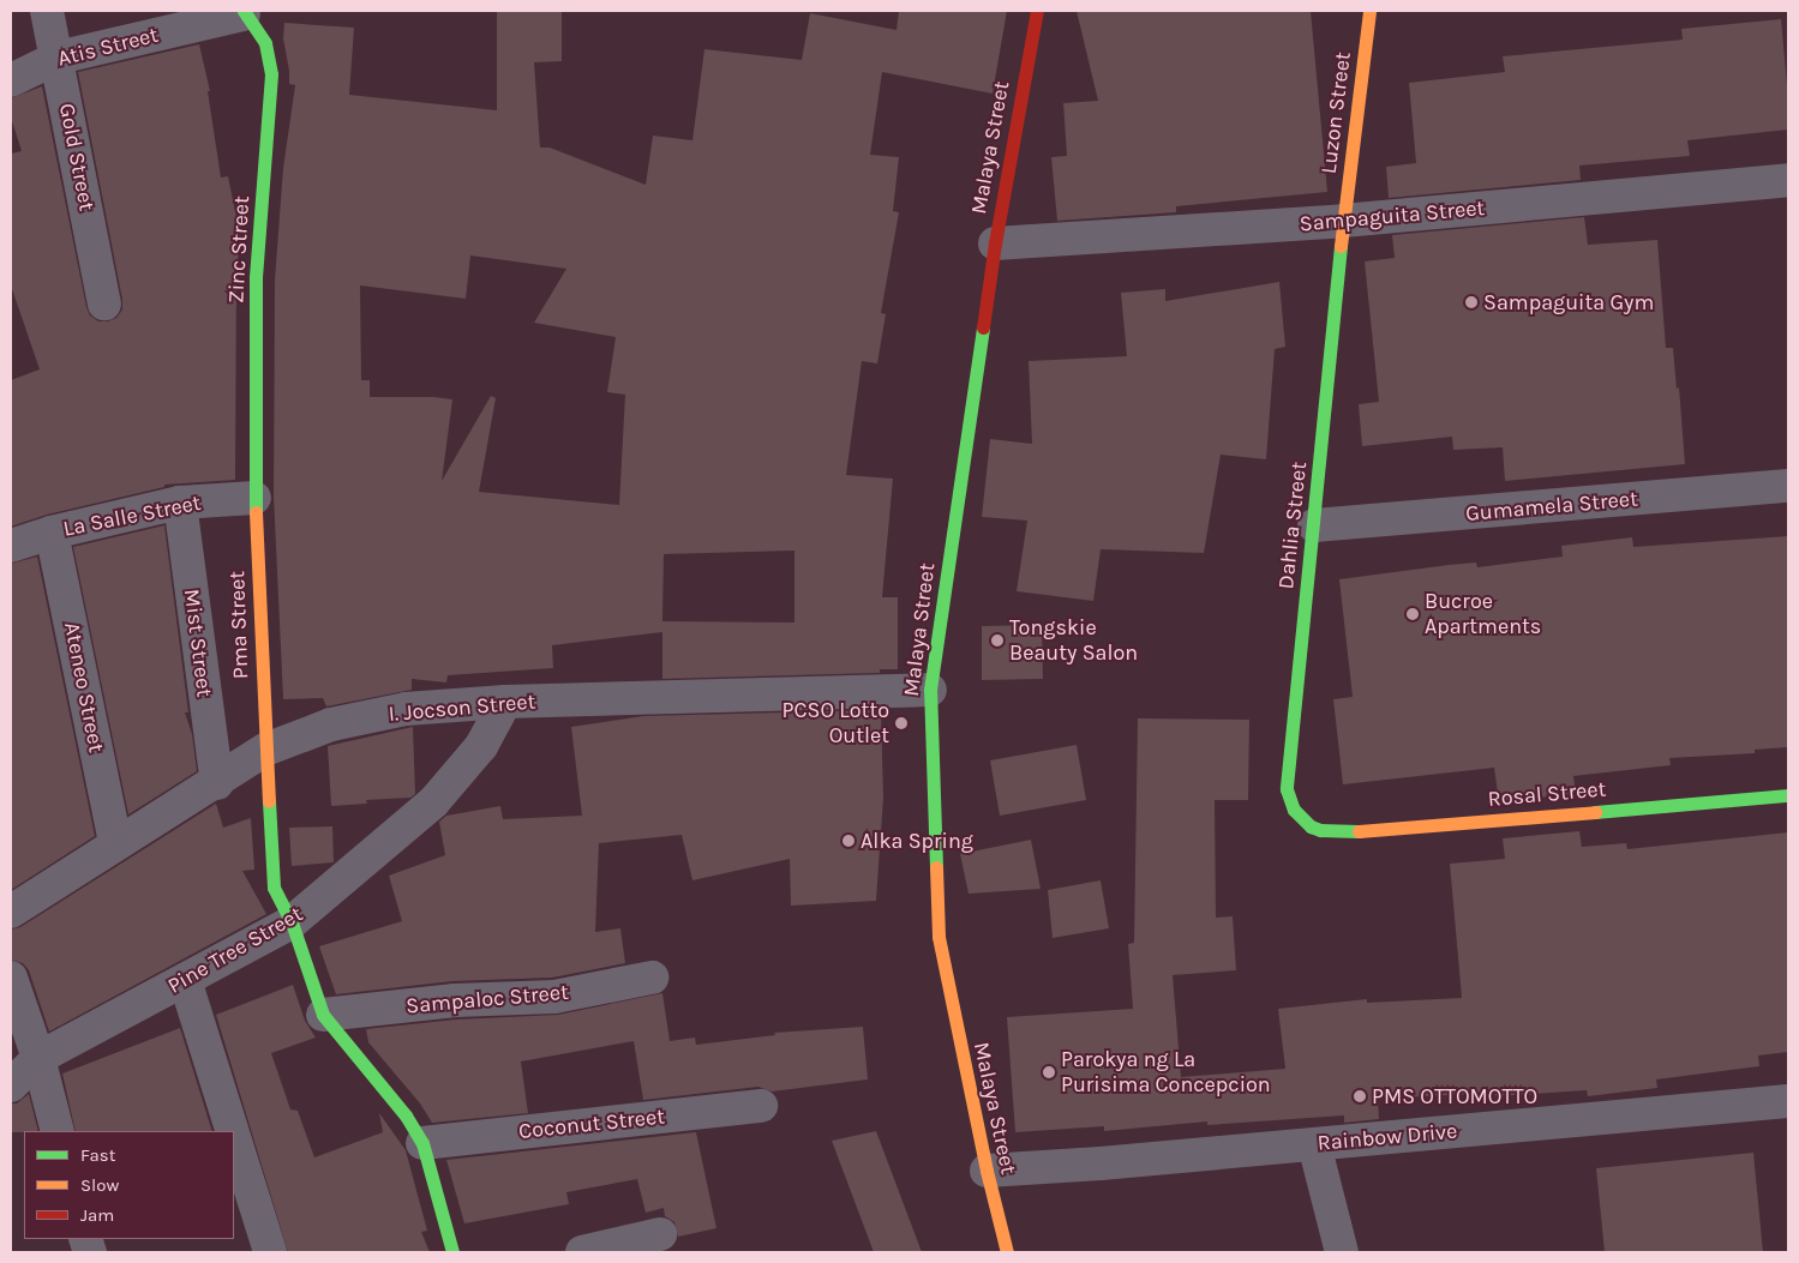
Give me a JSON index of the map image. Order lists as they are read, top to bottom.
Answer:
{
  "streets": {
    "street": [
      "Atis Street",
      "Luzon Street",
      "Malaya Street",
      "Gold Street",
      "Sampaguita Street",
      "Zinc Street",
      "Gumamela Street",
      "La Salle Street",
      "Dahlia Street",
      "Pma Street",
      "Mist Street",
      "Ateneo Street",
      "I. Jocson Street",
      "Rosal Street",
      "Pine Tree Street",
      "Sampaloc Street",
      "Coconut Street",
      "Rainbow Drive"
    ]
  },
  "crossings": [
    ["Atis Street", "Gold Street"],
    ["Atis Street", "Zinc Street"],
    ["Luzon Street", "Sampaguita Street"],
    ["Luzon Street", "Dahlia Street"],
    ["Malaya Street", "Sampaguita Street"],
    ["Malaya Street", "I. Jocson Street"],
    ["Malaya Street", "Rainbow Drive"],
    ["Sampaguita Street", "Dahlia Street"],
    ["Zinc Street", "La Salle Street"],
    ["Zinc Street", "Pma Street"],
    ["Gumamela Street", "Dahlia Street"],
    ["La Salle Street", "Pma Street"],
    ["La Salle Street", "Mist Street"],
    ["La Salle Street", "Ateneo Street"],
    ["Dahlia Street", "Rosal Street"],
    ["Pma Street", "I. Jocson Street"],
    ["Pma Street", "Pine Tree Street"],
    ["Pma Street", "Sampaloc Street"],
    ["Pma Street", "Coconut Street"],
    ["Mist Street", "I. Jocson Street"],
    ["Ateneo Street", "I. Jocson Street"],
    ["I. Jocson Street", "Pine Tree Street"]
  ],
  "places": [
    "Sampaguita Gym",
    "Bucroe Apartments",
    "Tongskie Beauty Salon",
    "PCSO Lotto Outlet",
    "Alka Spring",
    "Parokya ng La Purisima Concepcion",
    "PMS OTTOMOTTO"
  ],
  "legend": ["Fast", "Slow", "Jam"]
}
